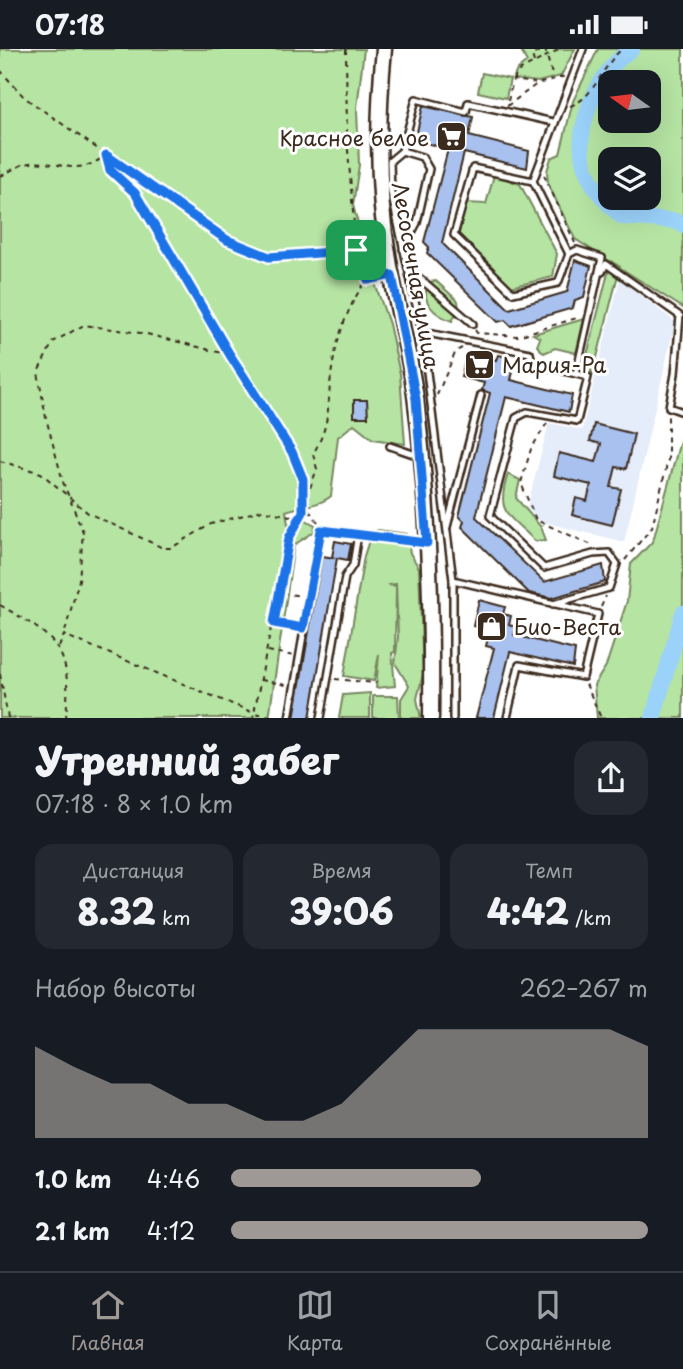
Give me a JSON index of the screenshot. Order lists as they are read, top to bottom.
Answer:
{
  "streets": {
    "street": ["Лесосечная улица"]
  },
  "places": {
    "supermarket": ["Красное белое", "Мария-Ра"],
    "shop": ["Био-Веста"]
  },
  "north": "left",
  "page": {
    "status": "07:18",
    "heading": ["Утренний забег", "07:18 · 8 × 1.0 km"],
    "stats": [
      ["Дистанция", "8.32 km"],
      ["Время", "39:06"],
      ["Темп", "4:42 /km"]
    ],
    "chart": ["Набор высоты", "262–267 m"],
    "list": [
      {
        "name": "1.0 km",
        "note": "4:46"
      },
      {
        "name": "2.1 km",
        "note": "4:12"
      }
    ],
    "tabs": ["Главная", "Карта", "Сохранённые"]
  }
}
